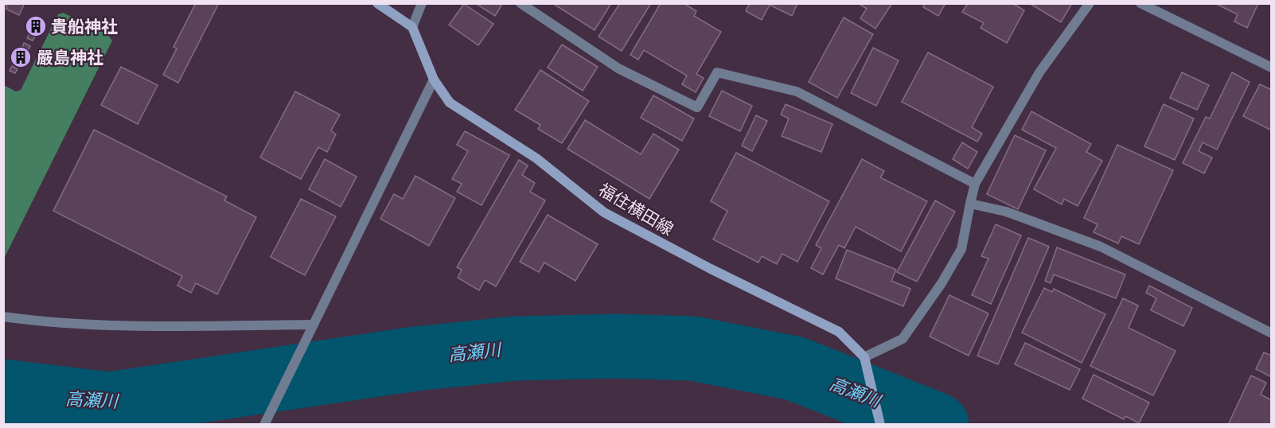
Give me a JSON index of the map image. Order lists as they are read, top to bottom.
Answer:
{
  "streets": {
    "main road": ["福住横田線"]
  },
  "water": ["高瀬川"],
  "places": {
    "building": ["貴船神社", "嚴島神社"]
  }
}
